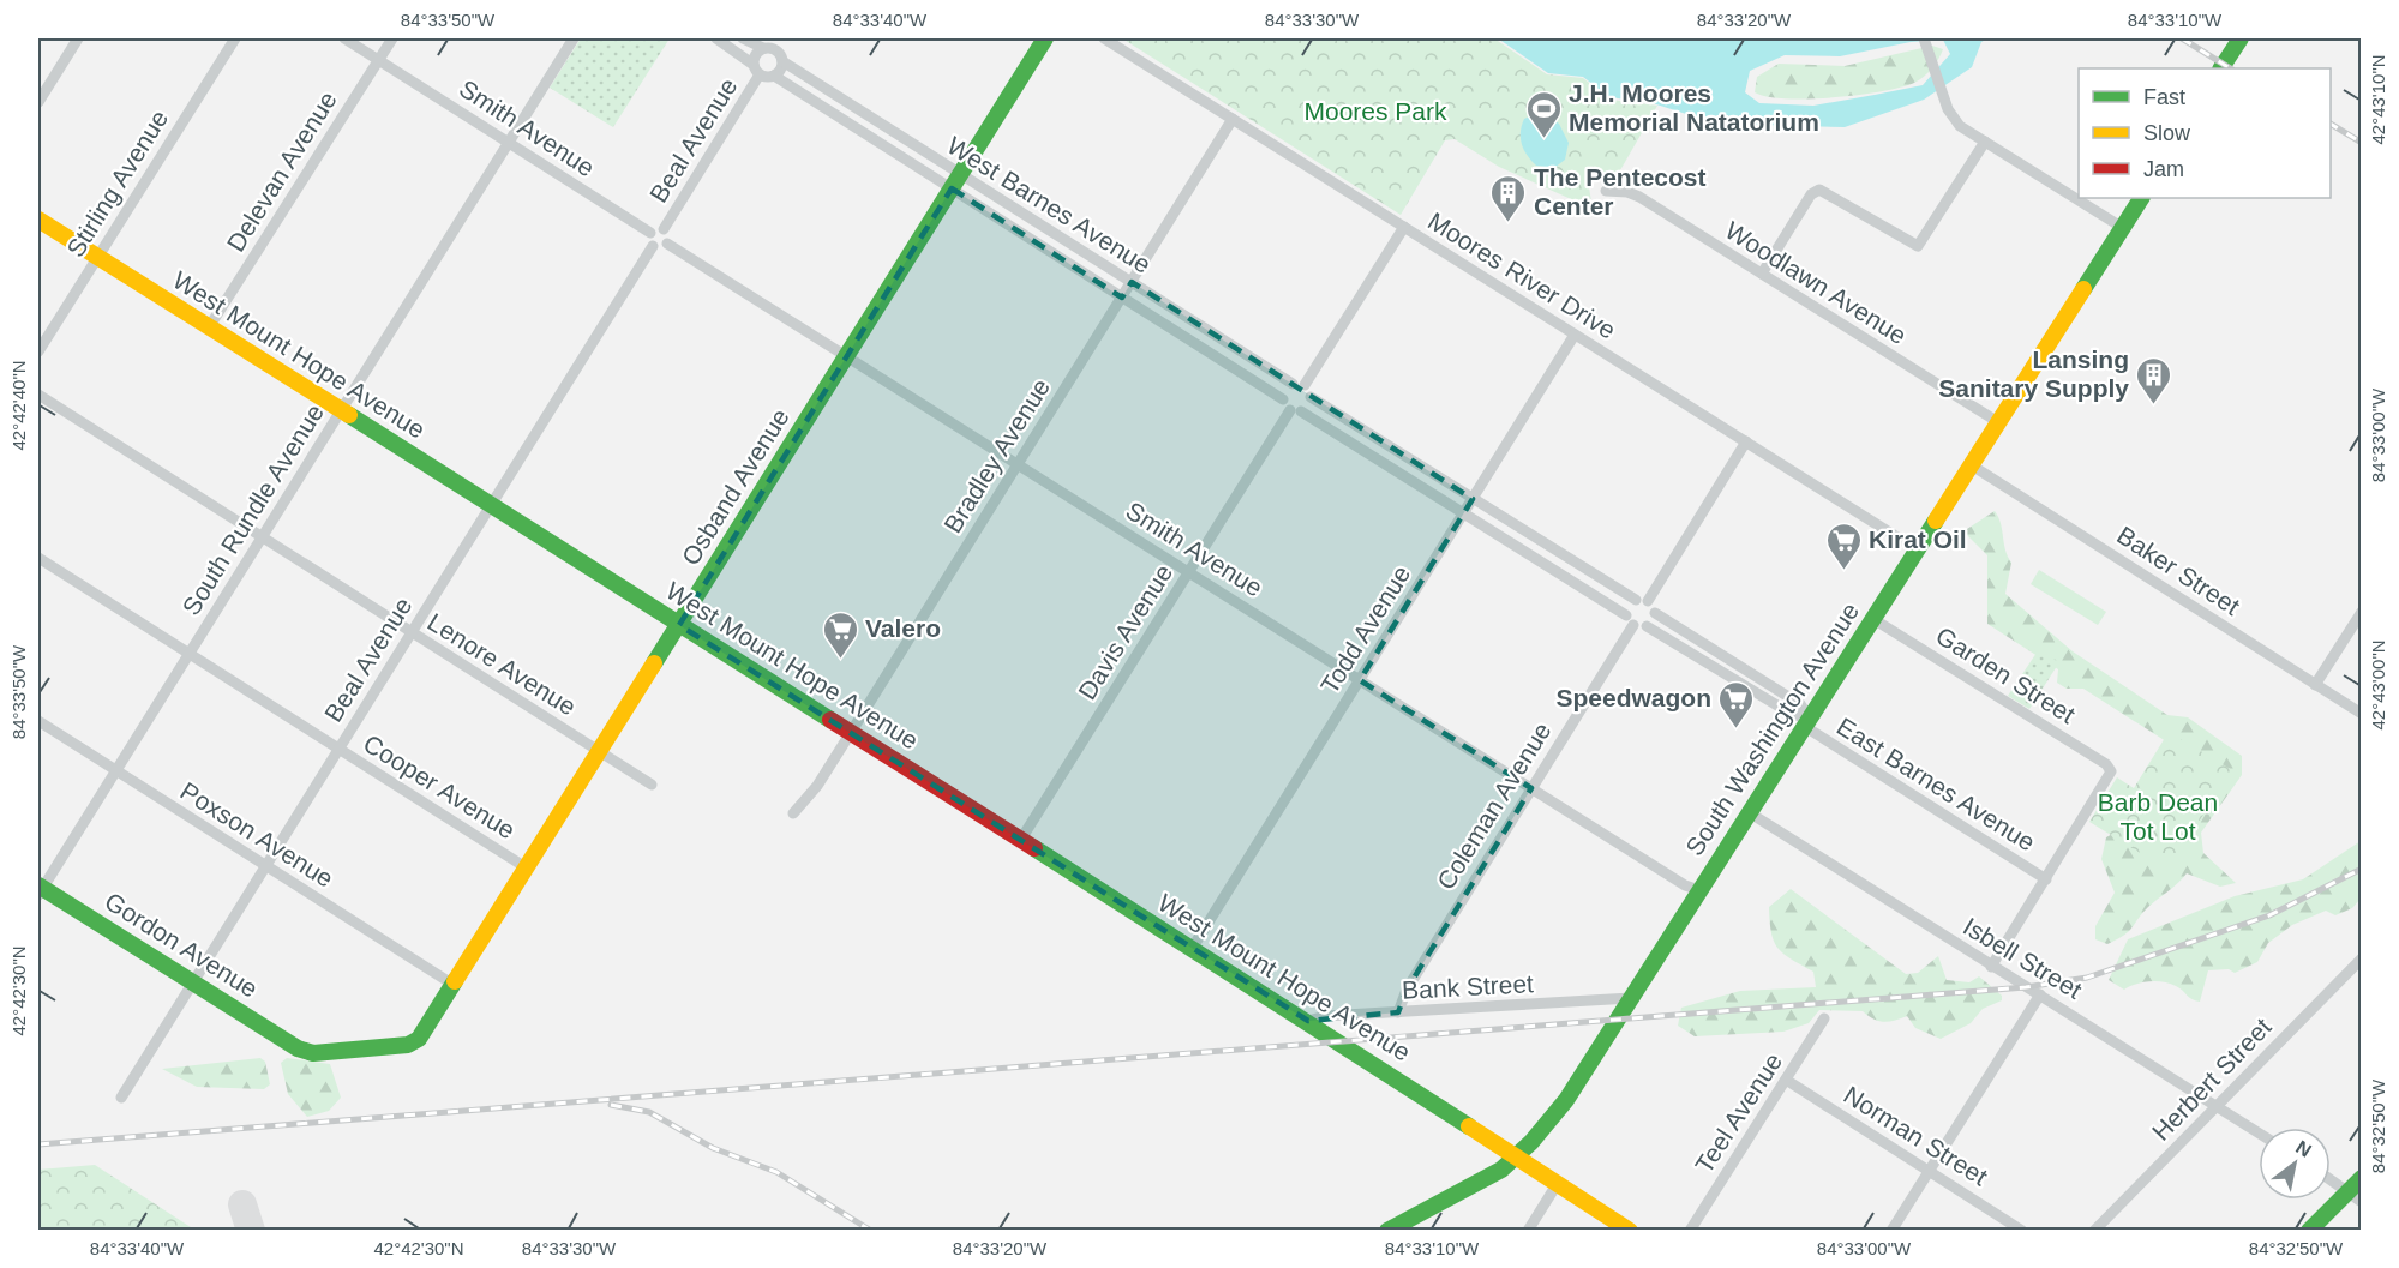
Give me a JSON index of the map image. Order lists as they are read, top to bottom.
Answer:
{
  "streets": {
    "street": [
      "Smith Avenue",
      "Beal Avenue",
      "Delevan Avenue",
      "Stirling Avenue",
      "West Barnes Avenue",
      "Moores River Drive",
      "Woodlawn Avenue",
      "West Mount Hope Avenue",
      "Bradley Avenue",
      "Osband Avenue",
      "South Rundle Avenue",
      "Baker Street",
      "Todd Avenue",
      "Davis Avenue",
      "Lenore Avenue",
      "Garden Street",
      "South Washington Avenue",
      "East Barnes Avenue",
      "Cooper Avenue",
      "Coleman Avenue",
      "Poxson Avenue",
      "Gordon Avenue",
      "Isbell Street",
      "Bank Street",
      "Herbert Street",
      "Teel Avenue",
      "Norman Street"
    ]
  },
  "crossings": [
    ["Smith Avenue", "Beal Avenue"],
    ["Smith Avenue", "Delevan Avenue"],
    ["Smith Avenue", "Bradley Avenue"],
    ["Smith Avenue", "Osband Avenue"],
    ["Smith Avenue", "South Rundle Avenue"],
    ["Smith Avenue", "Todd Avenue"],
    ["Smith Avenue", "Davis Avenue"],
    ["Smith Avenue", "South Washington Avenue"],
    ["Smith Avenue", "Coleman Avenue"],
    ["Beal Avenue", "West Barnes Avenue"],
    ["Beal Avenue", "West Mount Hope Avenue"],
    ["Beal Avenue", "Lenore Avenue"],
    ["Beal Avenue", "Cooper Avenue"],
    ["Beal Avenue", "Poxson Avenue"],
    ["Beal Avenue", "Gordon Avenue"],
    ["Delevan Avenue", "West Mount Hope Avenue"],
    ["Stirling Avenue", "West Mount Hope Avenue"],
    ["West Barnes Avenue", "Bradley Avenue"],
    ["West Barnes Avenue", "Osband Avenue"],
    ["West Barnes Avenue", "Davis Avenue"],
    ["Moores River Drive", "Bradley Avenue"],
    ["Moores River Drive", "Todd Avenue"],
    ["Moores River Drive", "South Washington Avenue"],
    ["Woodlawn Avenue", "South Washington Avenue"],
    ["West Mount Hope Avenue", "Bradley Avenue"],
    ["West Mount Hope Avenue", "Osband Avenue"],
    ["West Mount Hope Avenue", "South Rundle Avenue"],
    ["West Mount Hope Avenue", "Todd Avenue"],
    ["West Mount Hope Avenue", "Davis Avenue"],
    ["West Mount Hope Avenue", "South Washington Avenue"],
    ["West Mount Hope Avenue", "Bank Street"],
    ["Osband Avenue", "Lenore Avenue"],
    ["Osband Avenue", "Cooper Avenue"],
    ["Osband Avenue", "Poxson Avenue"],
    ["Osband Avenue", "Gordon Avenue"],
    ["South Rundle Avenue", "Lenore Avenue"],
    ["South Rundle Avenue", "Cooper Avenue"],
    ["South Rundle Avenue", "Poxson Avenue"],
    ["South Rundle Avenue", "Gordon Avenue"],
    ["Baker Street", "South Washington Avenue"],
    ["Garden Street", "South Washington Avenue"],
    ["Garden Street", "East Barnes Avenue"],
    ["South Washington Avenue", "East Barnes Avenue"],
    ["South Washington Avenue", "Isbell Street"],
    ["South Washington Avenue", "Bank Street"],
    ["Coleman Avenue", "Bank Street"],
    ["Isbell Street", "Herbert Street"],
    ["Teel Avenue", "Norman Street"]
  ],
  "parks": ["Moores Park", "Barb Dean Tot Lot"],
  "places": {
    "sports": ["J.H. Moores Memorial Natatorium"],
    "building": ["The Pentecost Center", "Lansing Sanitary Supply"],
    "supermarket": ["Kirat Oil", "Valero", "Speedwagon"]
  },
  "legend": ["Fast", "Slow", "Jam"],
  "north": "top right",
  "coordinates": [
    "84°33'50\"W",
    "84°33'40\"W",
    "84°33'30\"W",
    "84°33'20\"W",
    "84°33'10\"W",
    "42°43'10\"N",
    "42°42'40\"N",
    "84°33'00\"W",
    "42°43'00\"N",
    "42°42'30\"N",
    "84°32'50\"W"
  ]
}
